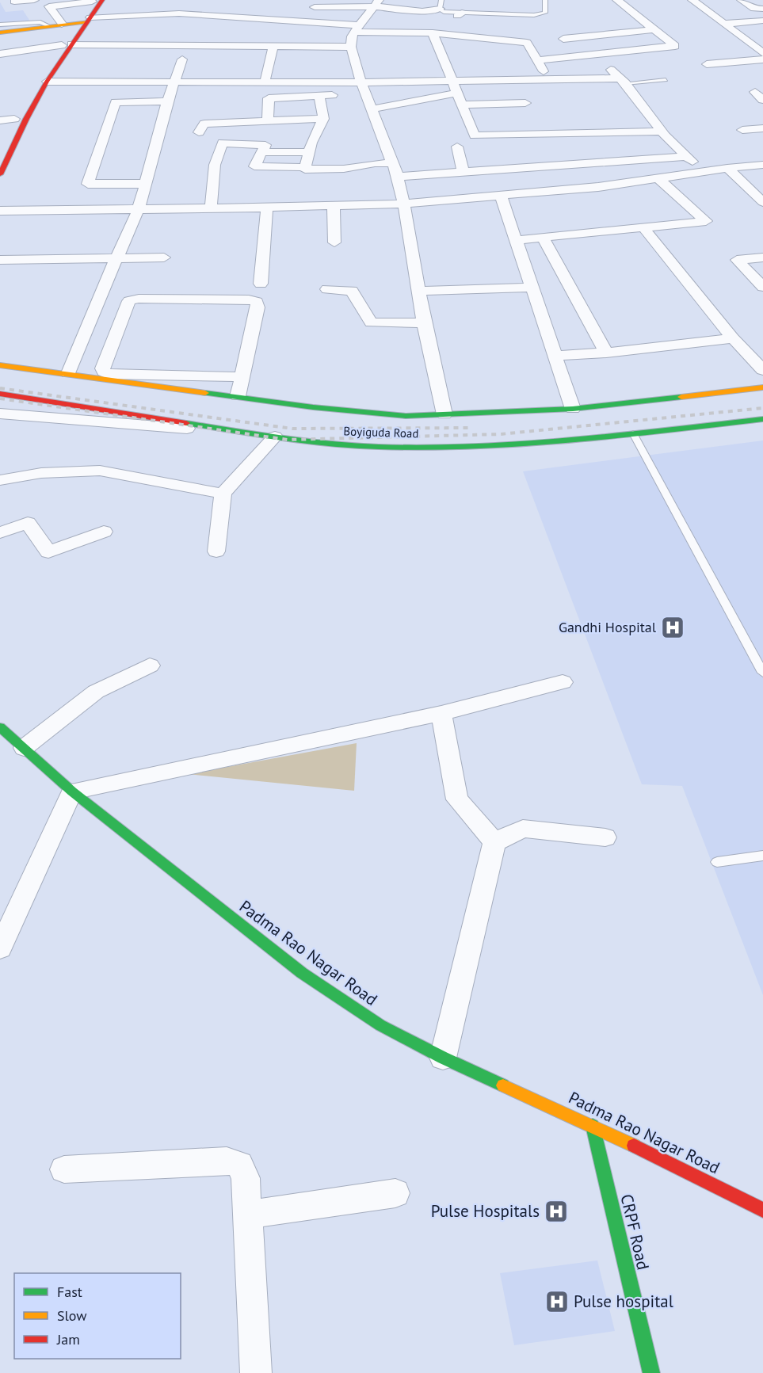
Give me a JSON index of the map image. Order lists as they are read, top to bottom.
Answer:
{
  "streets": {
    "main road": ["Boyiguda Road", "Padma Rao Nagar Road", "CRPF Road"]
  },
  "crossings": [
    ["Padma Rao Nagar Road", "CRPF Road"]
  ],
  "places": {
    "hospital": ["Gandhi Hospital", "Pulse Hospitals", "Pulse hospital"]
  },
  "legend": ["Fast", "Slow", "Jam"]
}
